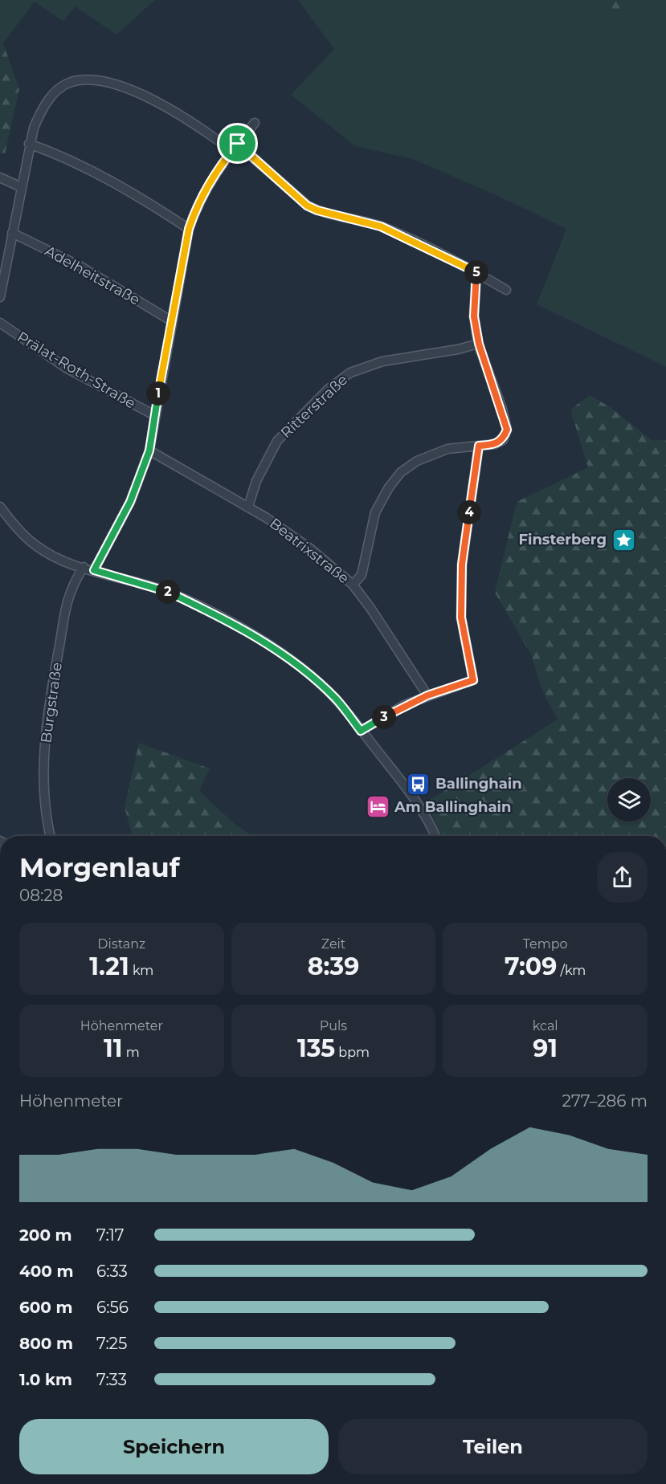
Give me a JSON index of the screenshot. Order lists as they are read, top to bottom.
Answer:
{
  "streets": {
    "street": [
      "Adelheitstraße",
      "Prälat-Roth-Straße",
      "Ritterstraße",
      "Beatrixstraße",
      "Burgstraße"
    ]
  },
  "crossings": [
    ["Ritterstraße", "Beatrixstraße"]
  ],
  "places": {
    "place": ["Finsterberg"],
    "bus stop": ["Ballinghain"],
    "hotel": ["Am Ballinghain"]
  },
  "page": {
    "pins": [
      "5",
      "1",
      "4",
      "2",
      "3"
    ],
    "heading": ["Morgenlauf", "08:28"],
    "stats": [
      ["Distanz", "1.21 km"],
      ["Zeit", "8:39"],
      ["Tempo", "7:09 /km"],
      ["Höhenmeter", "11 m"],
      ["Puls", "135 bpm"],
      ["kcal", "91"]
    ],
    "chart": ["Höhenmeter", "277–286 m"],
    "list": [
      {
        "name": "200 m",
        "note": "7:17"
      },
      {
        "name": "400 m",
        "note": "6:33"
      },
      {
        "name": "600 m",
        "note": "6:56"
      },
      {
        "name": "800 m",
        "note": "7:25"
      },
      {
        "name": "1.0 km",
        "note": "7:33"
      }
    ],
    "buttons": ["Speichern", "Teilen"]
  }
}
